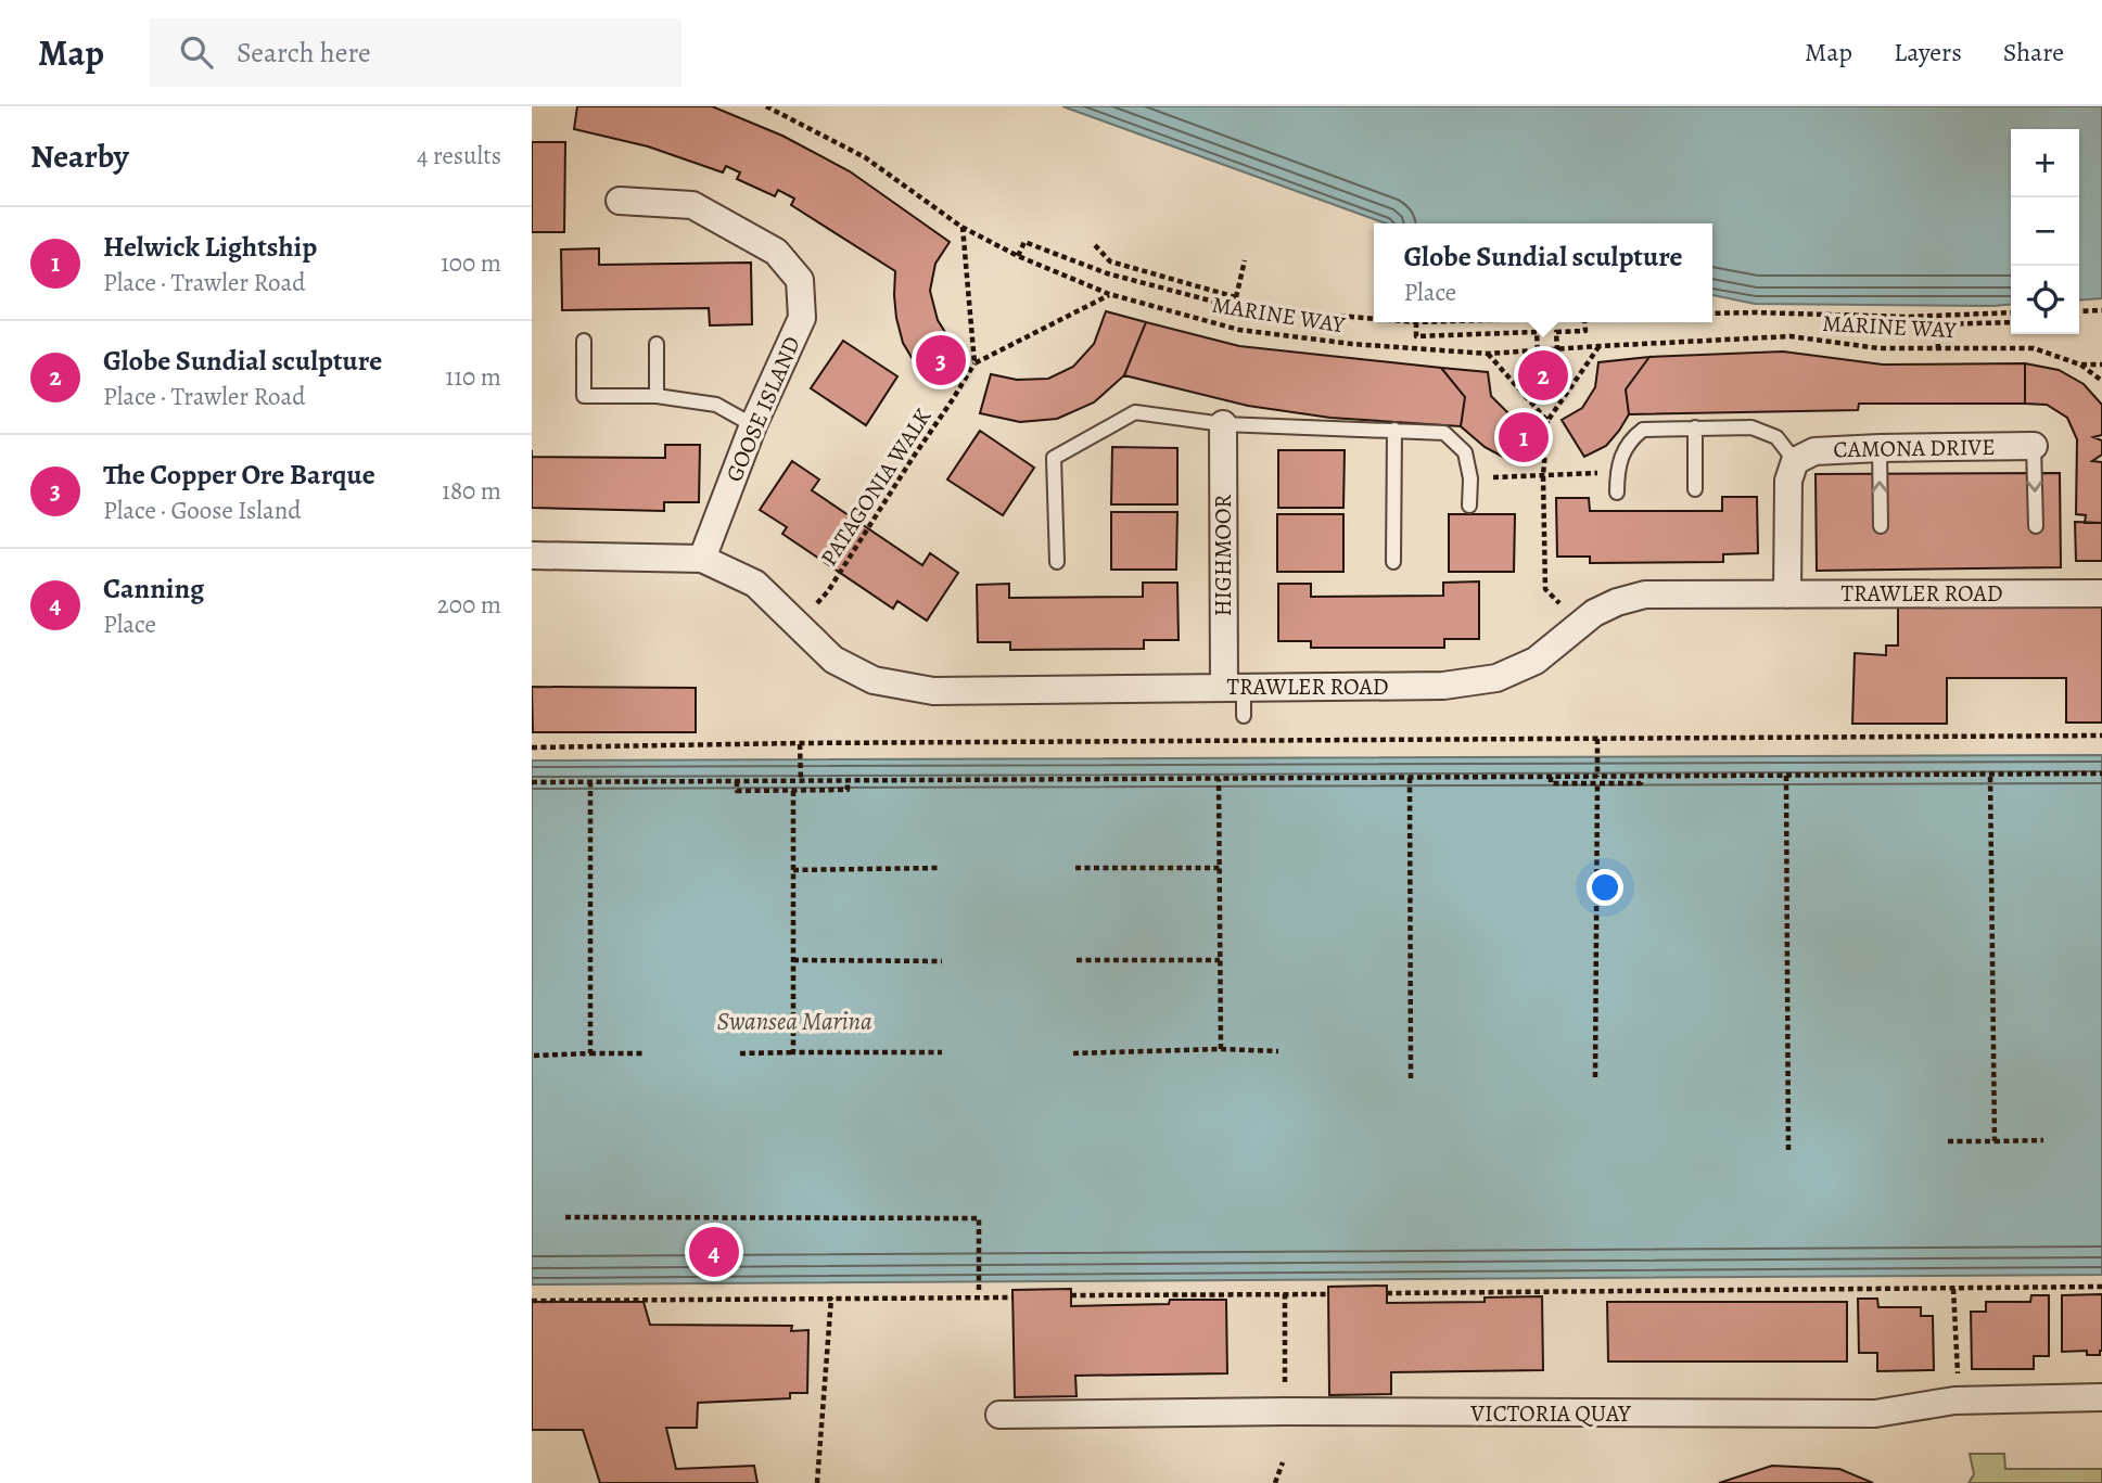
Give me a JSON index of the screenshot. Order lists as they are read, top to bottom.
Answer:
{
  "streets": {
    "street": [
      "GOOSE ISLAND",
      "CAMONA DRIVE",
      "HIGHMOOR",
      "TRAWLER ROAD",
      "VICTORIA QUAY"
    ],
    "path": ["MARINE WAY", "PATAGONIA WALK"]
  },
  "crossings": [
    ["GOOSE ISLAND", "TRAWLER ROAD"],
    ["PATAGONIA WALK", "TRAWLER ROAD"],
    ["HIGHMOOR", "TRAWLER ROAD"]
  ],
  "water": ["Swansea Marina"],
  "page": {
    "header": "Map",
    "search": "Search here",
    "nav": ["Map", "Layers", "Share"],
    "heading": ["Nearby", "4 results"],
    "map_buttons": ["+", "−"],
    "list": [
      {
        "mark": "1",
        "name": "Helwick Lightship",
        "note": "Place · Trawler Road",
        "value": "100 m"
      },
      {
        "mark": "2",
        "name": "Globe Sundial sculpture",
        "note": "Place · Trawler Road",
        "value": "110 m"
      },
      {
        "mark": "3",
        "name": "The Copper Ore Barque",
        "note": "Place · Goose Island",
        "value": "180 m"
      },
      {
        "mark": "4",
        "name": "Canning",
        "note": "Place",
        "value": "200 m"
      }
    ],
    "popup": ["Globe Sundial sculpture", "Place"],
    "pins": [
      "3",
      "2",
      "1",
      "4"
    ]
  }
}
